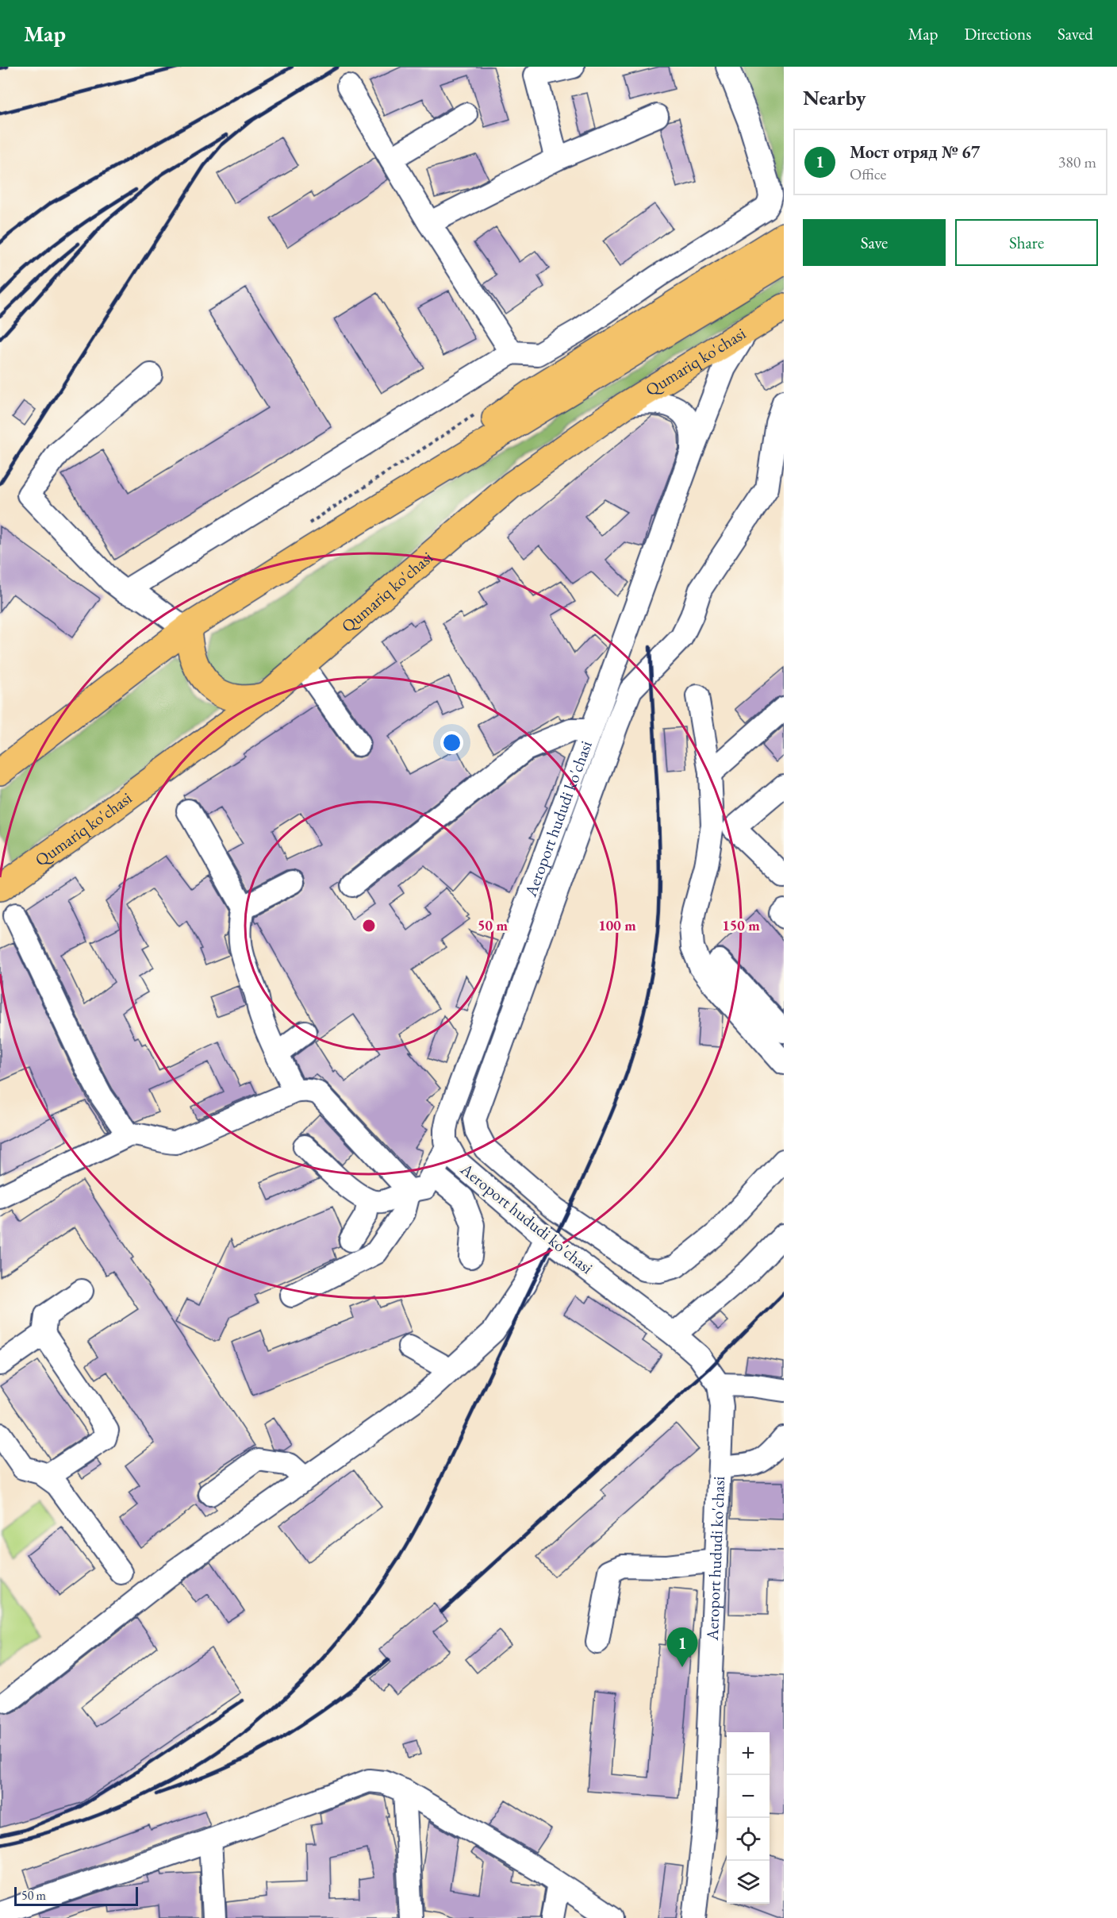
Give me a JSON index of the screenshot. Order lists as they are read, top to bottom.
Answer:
{
  "streets": {
    "main road": ["Qumariq ko'chasi"],
    "street": ["Aeroport hududi ko'chasi"]
  },
  "crossings": [
    ["Qumariq ko'chasi", "Aeroport hududi ko'chasi"]
  ],
  "scale_bar": "50 m",
  "page": {
    "header": "Map",
    "nav": ["Map", "Directions", "Saved"],
    "heading": "Nearby",
    "list": [
      {
        "mark": "1",
        "name": "Мост отряд № 67",
        "note": "Office",
        "value": "380 m"
      }
    ],
    "buttons": ["Save", "Share"],
    "pins": "1",
    "map_buttons": ["+", "−"],
    "scale": "50 m"
  },
  "rings": ["50 m", "100 m", "150 m"]
}
